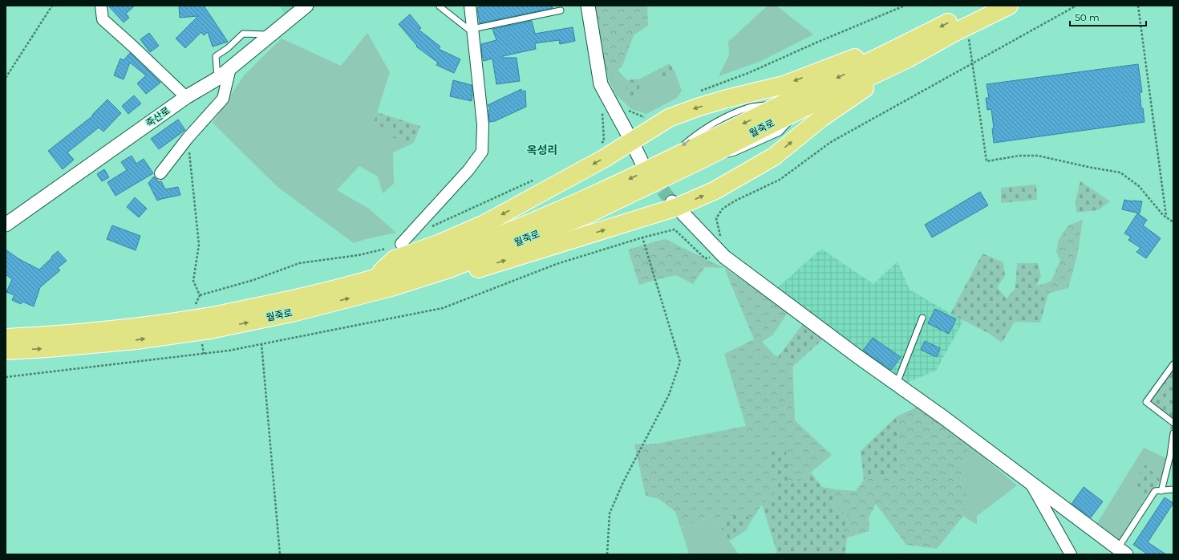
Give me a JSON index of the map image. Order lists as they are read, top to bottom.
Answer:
{
  "streets": {
    "main road": ["월죽로"],
    "street": ["죽산로"]
  },
  "districts": ["옥성리"],
  "scale_bar": "50 m"
}
